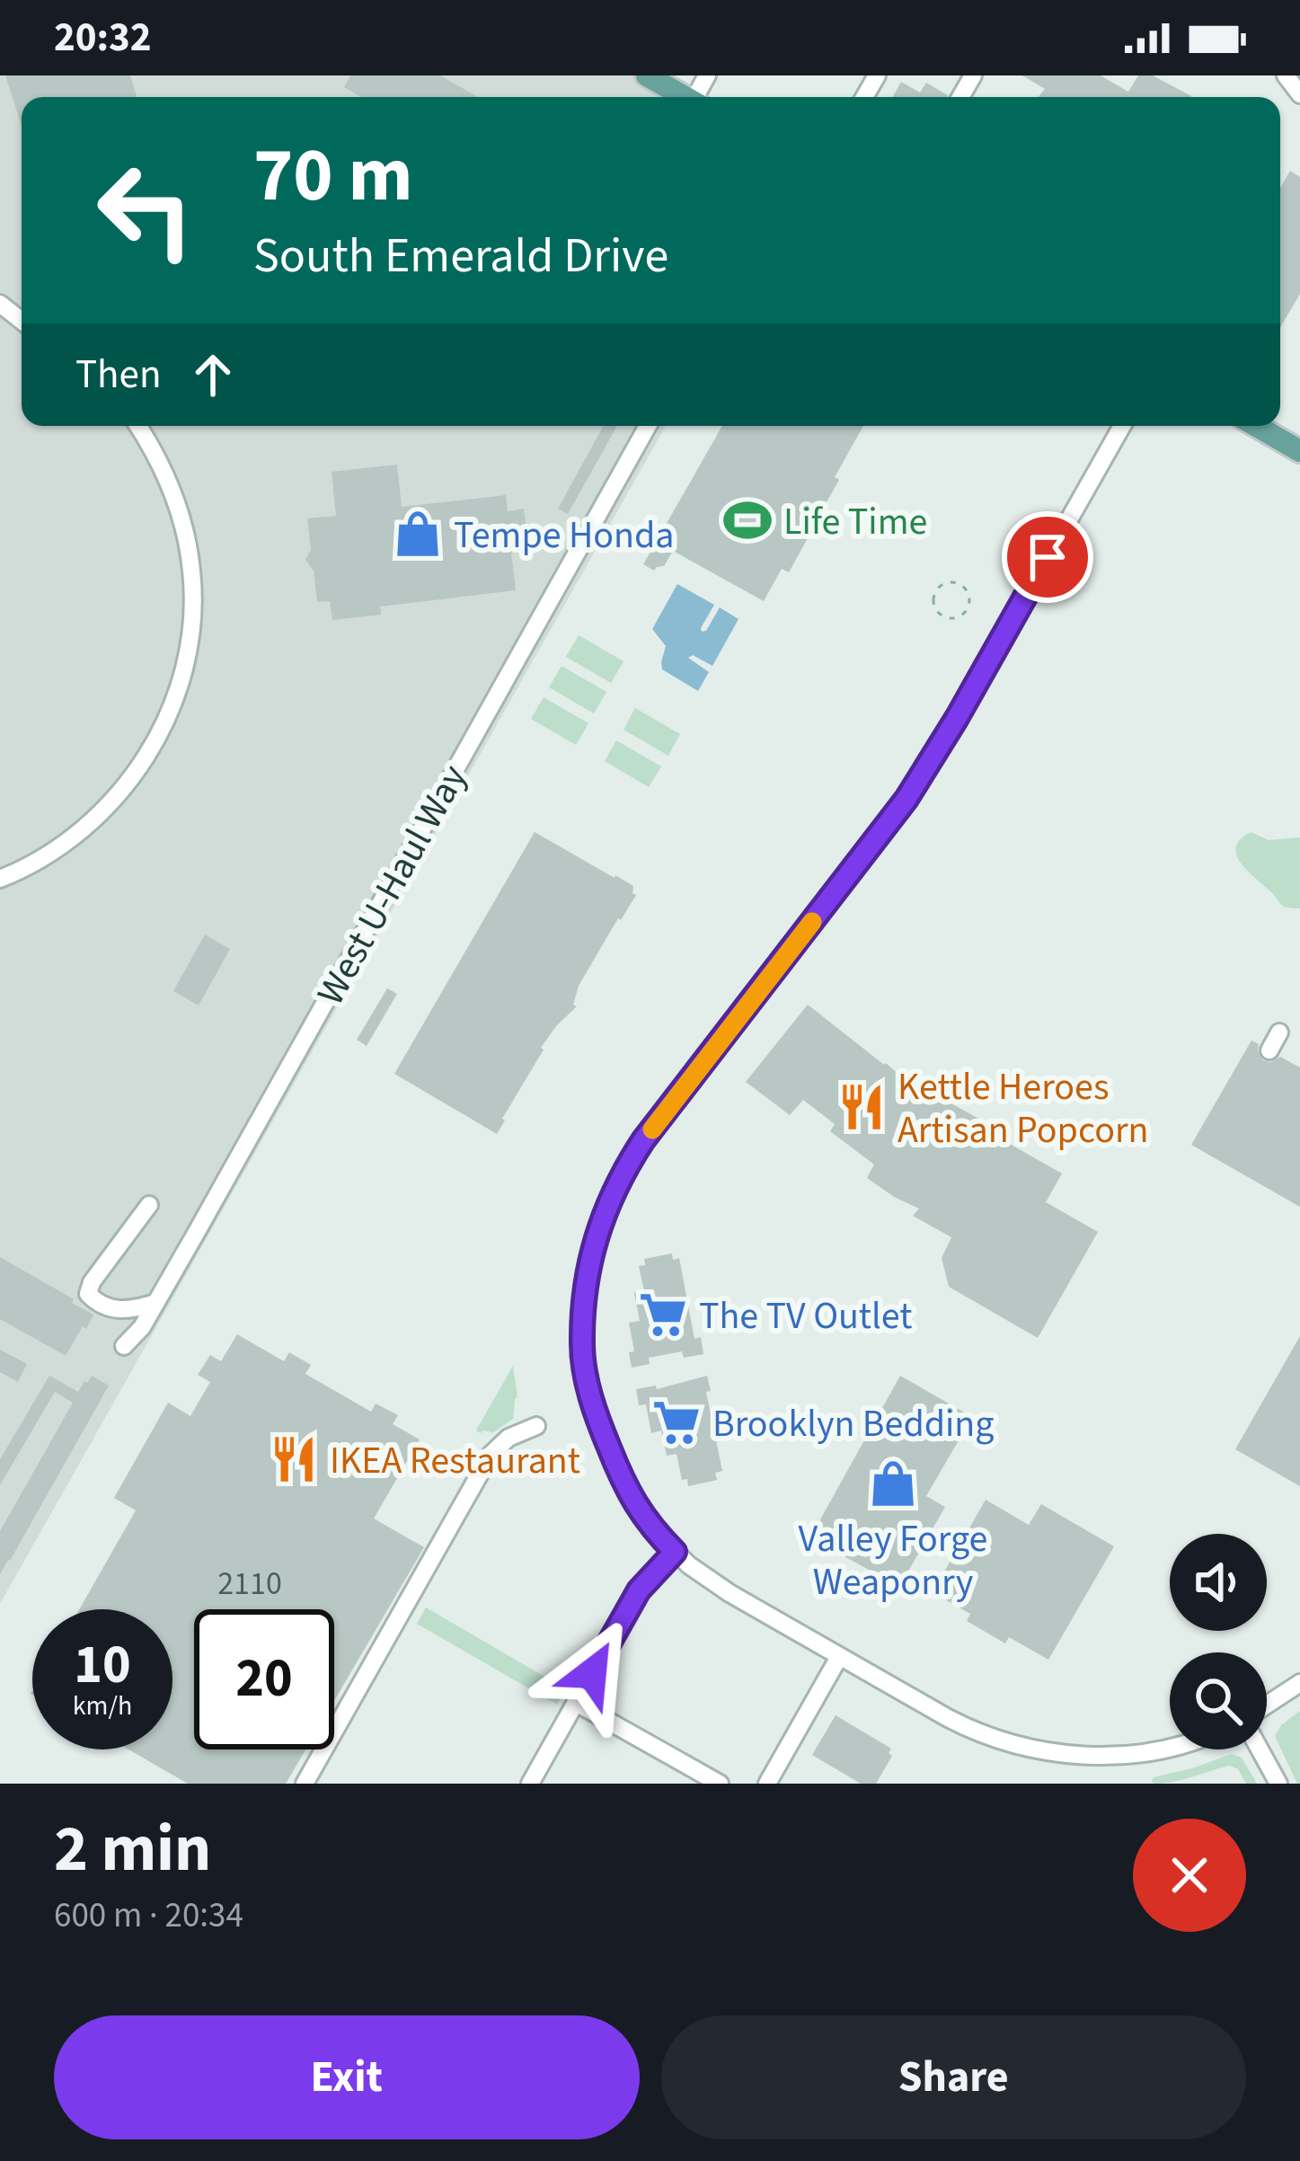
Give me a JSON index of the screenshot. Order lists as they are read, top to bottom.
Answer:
{
  "streets": {
    "street": ["West U-Haul Way"]
  },
  "places": {
    "sports": ["Life Time"],
    "shop": ["Tempe Honda", "Valley Forge Weaponry"],
    "restaurant": ["Kettle Heroes Artisan Popcorn", "IKEA Restaurant"],
    "supermarket": ["The TV Outlet", "Brooklyn Bedding"]
  },
  "house_numbers": ["2110"],
  "page": {
    "status": "20:32",
    "turn": ["70 m", "South Emerald Drive"],
    "then": "Then",
    "speed": "10 km/h",
    "limit": "20",
    "heading": ["2 min", "600 m · 20:34"],
    "buttons": ["Exit", "Share"]
  }
}
